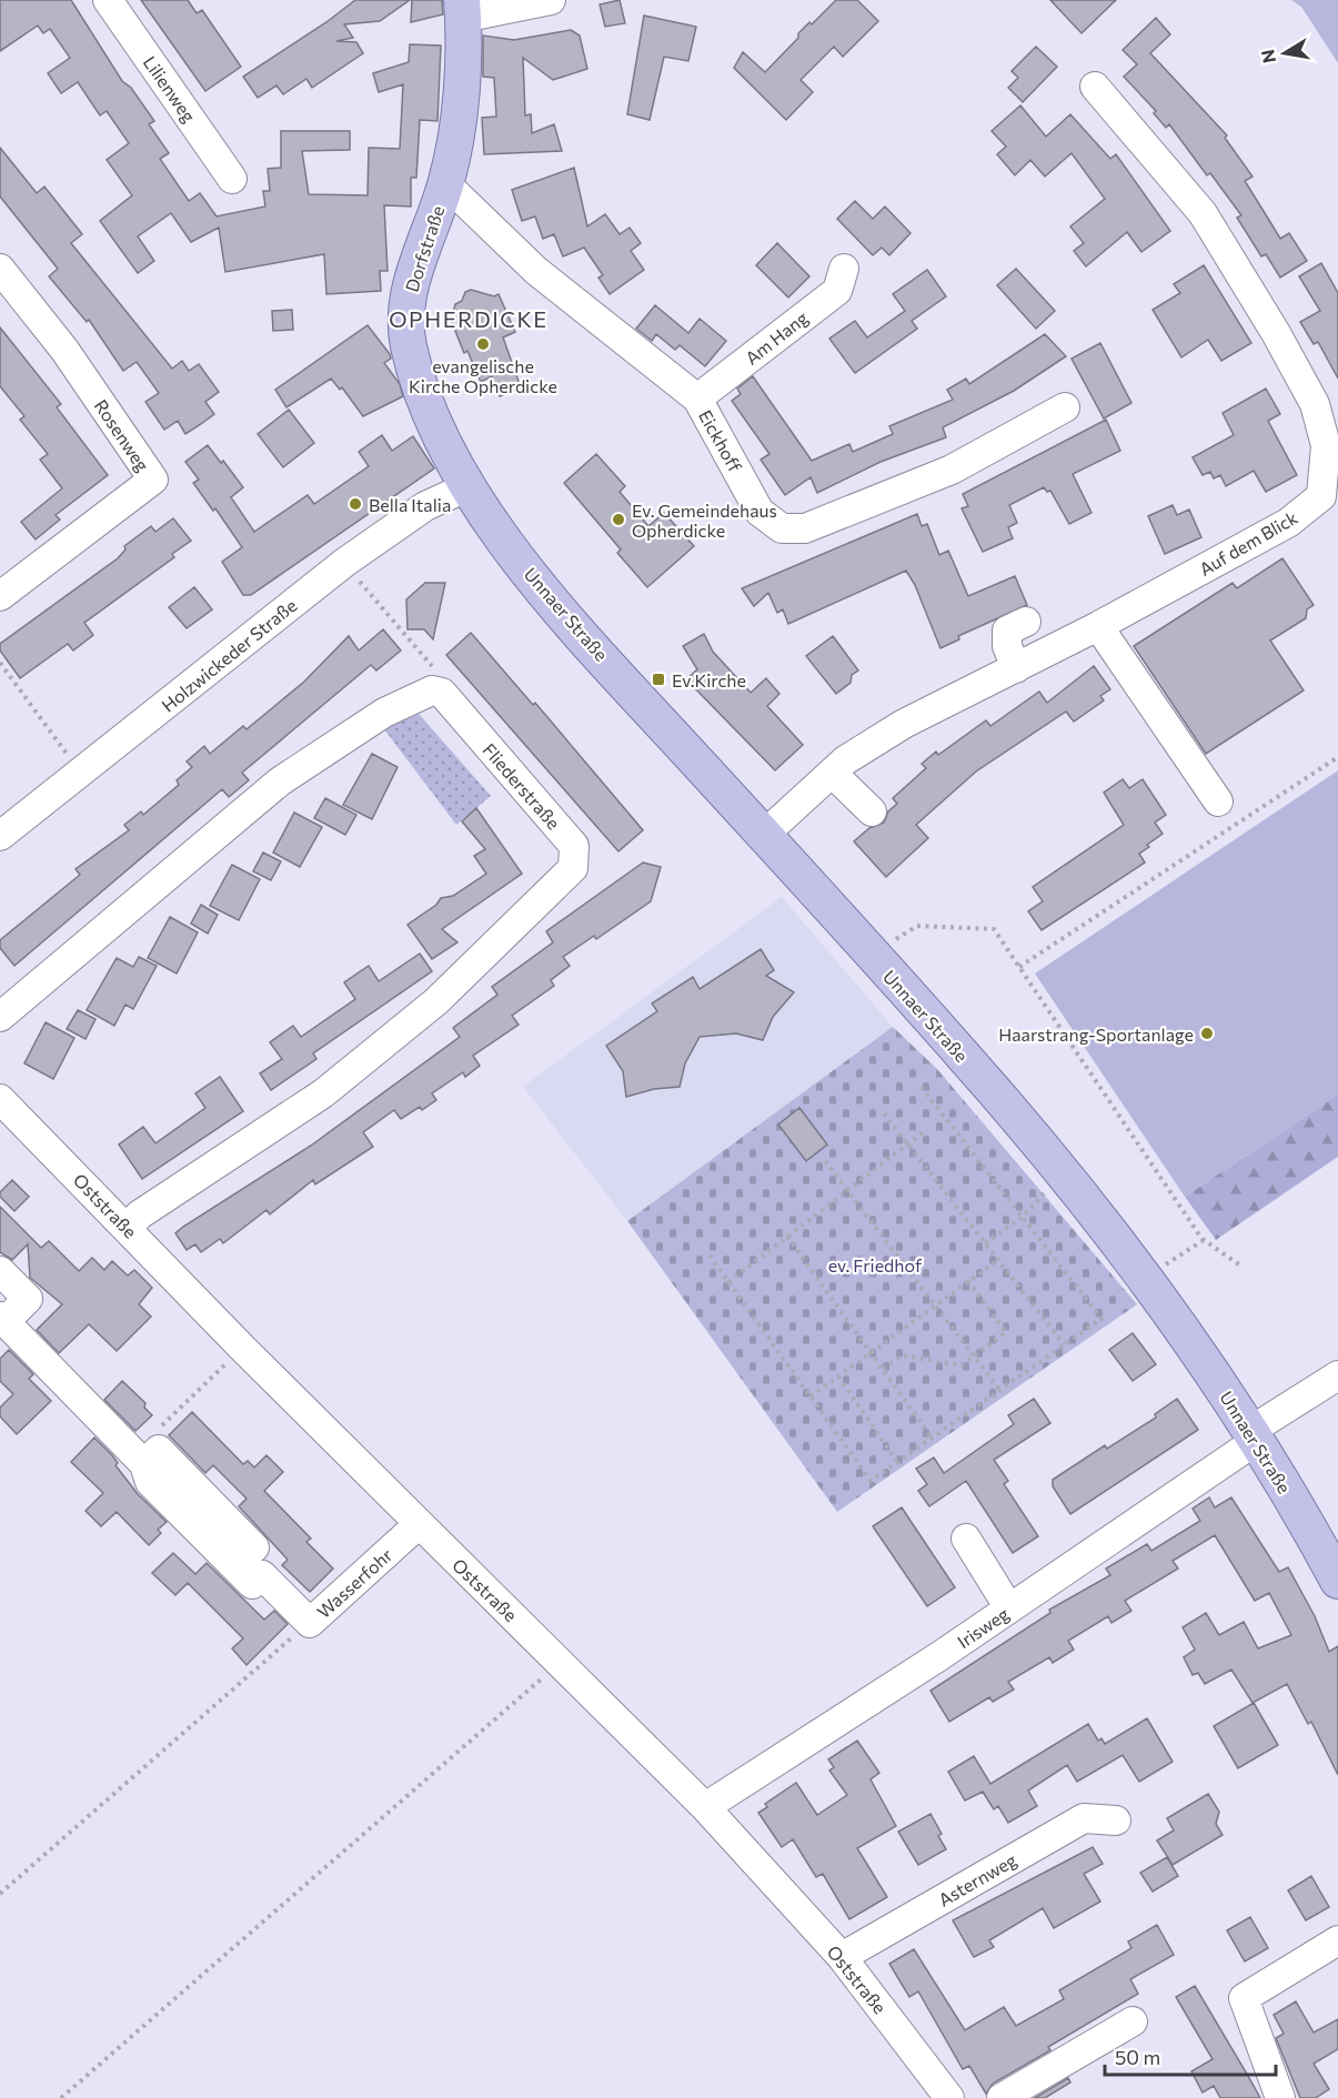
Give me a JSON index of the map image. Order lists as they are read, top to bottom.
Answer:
{
  "streets": {
    "main road": ["Dorfstraße", "Unnaer Straße"],
    "street": [
      "Lilienweg",
      "Am Hang",
      "Rosenweg",
      "Eickhoff",
      "Auf dem Blick",
      "Holzwickeder Straße",
      "Fliederstraße",
      "Oststraße",
      "Wasserfohr",
      "Irisweg",
      "Asternweg"
    ]
  },
  "crossings": [
    ["Dorfstraße", "Eickhoff"],
    ["Dorfstraße", "Unnaer Straße"],
    ["Dorfstraße", "Holzwickeder Straße"],
    ["Am Hang", "Eickhoff"],
    ["Auf dem Blick", "Unnaer Straße"],
    ["Unnaer Straße", "Holzwickeder Straße"],
    ["Unnaer Straße", "Irisweg"],
    ["Fliederstraße", "Oststraße"],
    ["Oststraße", "Wasserfohr"],
    ["Oststraße", "Irisweg"],
    ["Oststraße", "Asternweg"]
  ],
  "districts": ["OPHERDICKE"],
  "parks": ["ev. Friedhof"],
  "places": {
    "other": [
      "evangelische Kirche Opherdicke",
      "Bella Italia",
      "Ev. Gemeindehaus Opherdicke",
      "Haarstrang-Sportanlage"
    ],
    "transit": ["Ev.Kirche"]
  },
  "scale_bar": "50 m",
  "north": "left"
}
